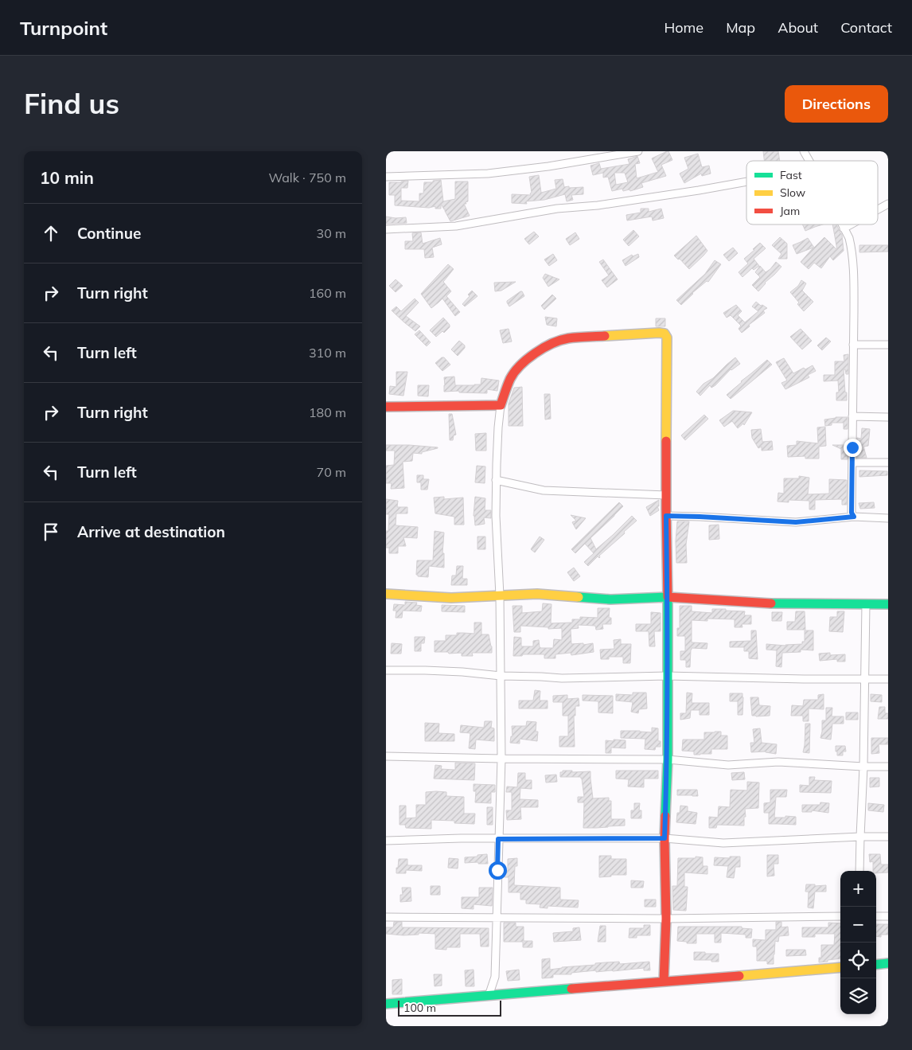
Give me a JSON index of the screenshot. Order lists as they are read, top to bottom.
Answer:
{
  "legend": ["Fast", "Slow", "Jam"],
  "scale_bar": "100 m",
  "page": {
    "header": "Turnpoint",
    "nav": [
      "Home",
      "Map",
      "About",
      "Contact"
    ],
    "buttons": "Directions",
    "title": "Find us",
    "heading": ["10 min", "Walk · 750 m"],
    "list": [
      ["Continue", "30 m"],
      ["Turn right", "160 m"],
      ["Turn left", "310 m"],
      ["Turn right", "180 m"],
      ["Turn left", "70 m"],
      "Arrive at destination"
    ],
    "map_buttons": ["+", "−"],
    "scale": "100 m"
  }
}
